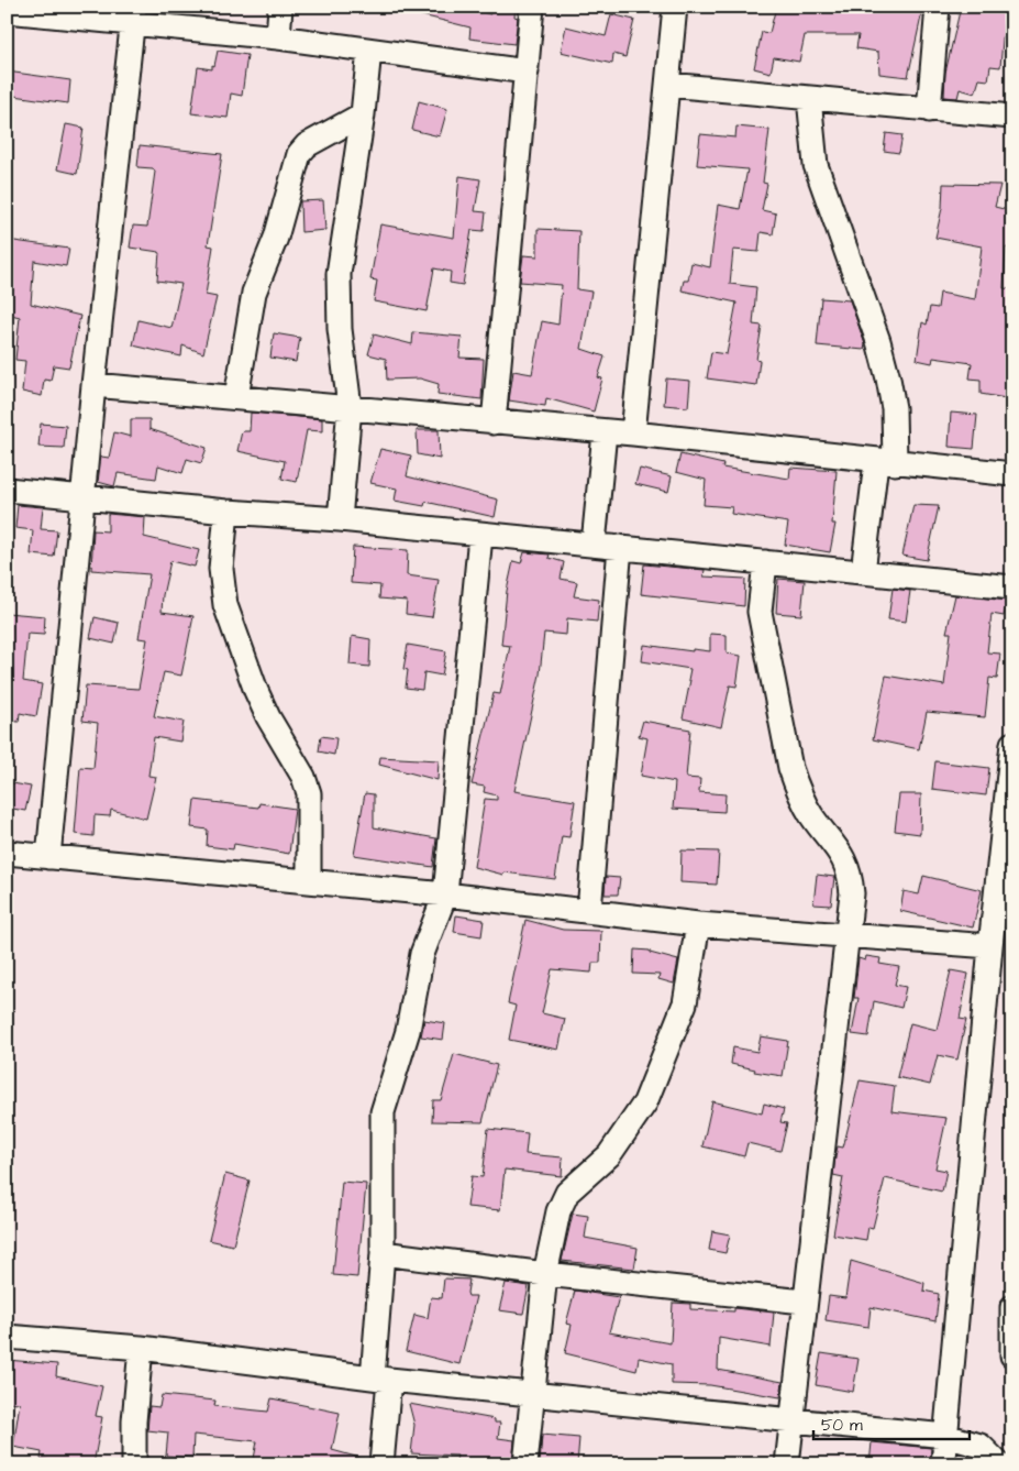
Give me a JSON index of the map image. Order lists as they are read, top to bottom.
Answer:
{
  "scale_bar": "50 m"
}
